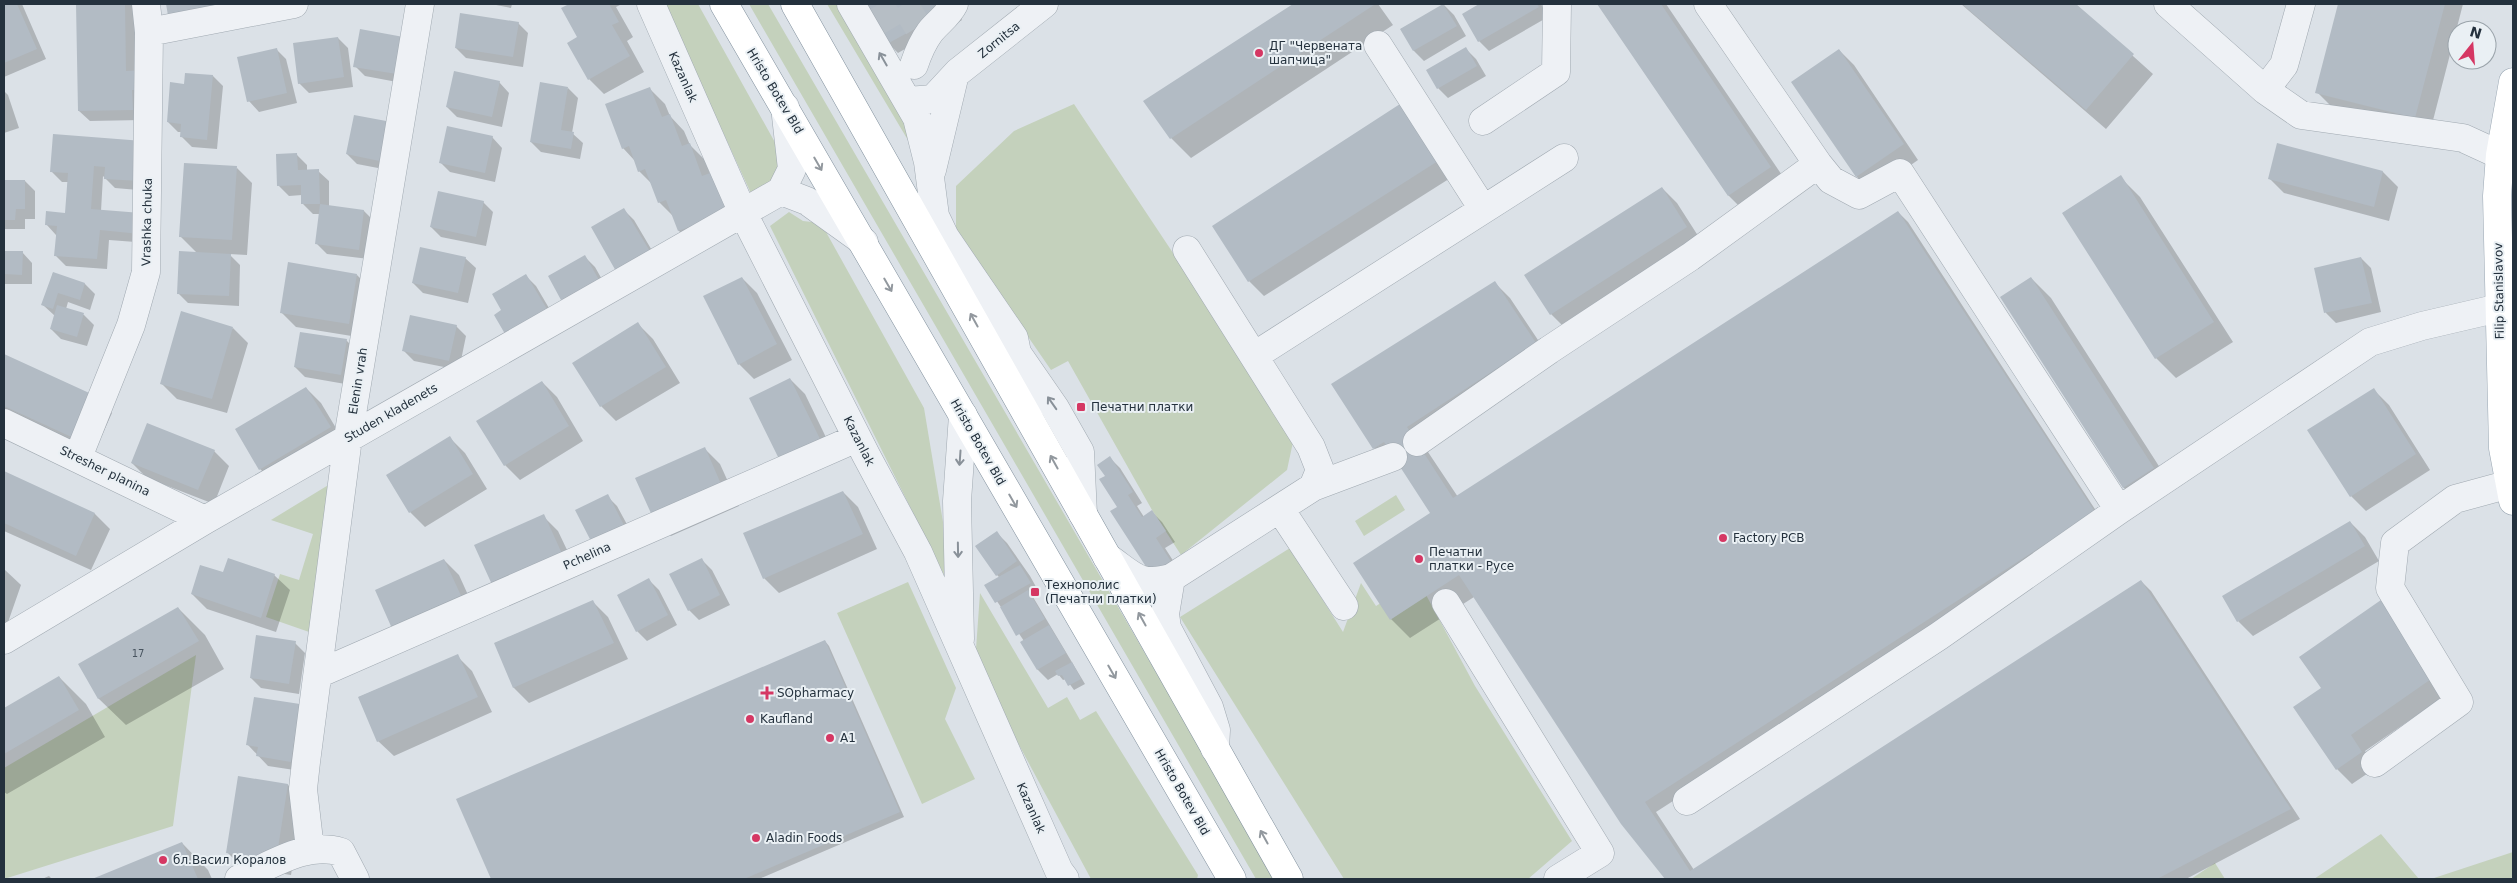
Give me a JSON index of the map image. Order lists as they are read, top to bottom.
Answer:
{
  "streets": {
    "main road": ["Hristo Botev Bld", "Filip Stanislavov"],
    "street": [
      "Zornitsa",
      "Kazanlak",
      "Vrashka chuka",
      "Elenin vrah",
      "Studen kladenets",
      "Stresher planina",
      "Pchelina"
    ]
  },
  "crossings": [
    ["Kazanlak", "Studen kladenets"],
    ["Kazanlak", "Pchelina"],
    ["Vrashka chuka", "Stresher planina"],
    ["Elenin vrah", "Studen kladenets"],
    ["Elenin vrah", "Pchelina"],
    ["Studen kladenets", "Stresher planina"]
  ],
  "places": {
    "other": [
      "ДГ \"Червената шапчица\"",
      "Factory PCB",
      "Печатни платки - Русе",
      "Kaufland",
      "A1",
      "Aladin Foods",
      "бл.Васил Коралов"
    ],
    "transit": ["Печатни платки", "Технополис (Печатни платки)"],
    "health": ["SOpharmacy"]
  },
  "house_numbers": ["17"],
  "north": "top"
}
